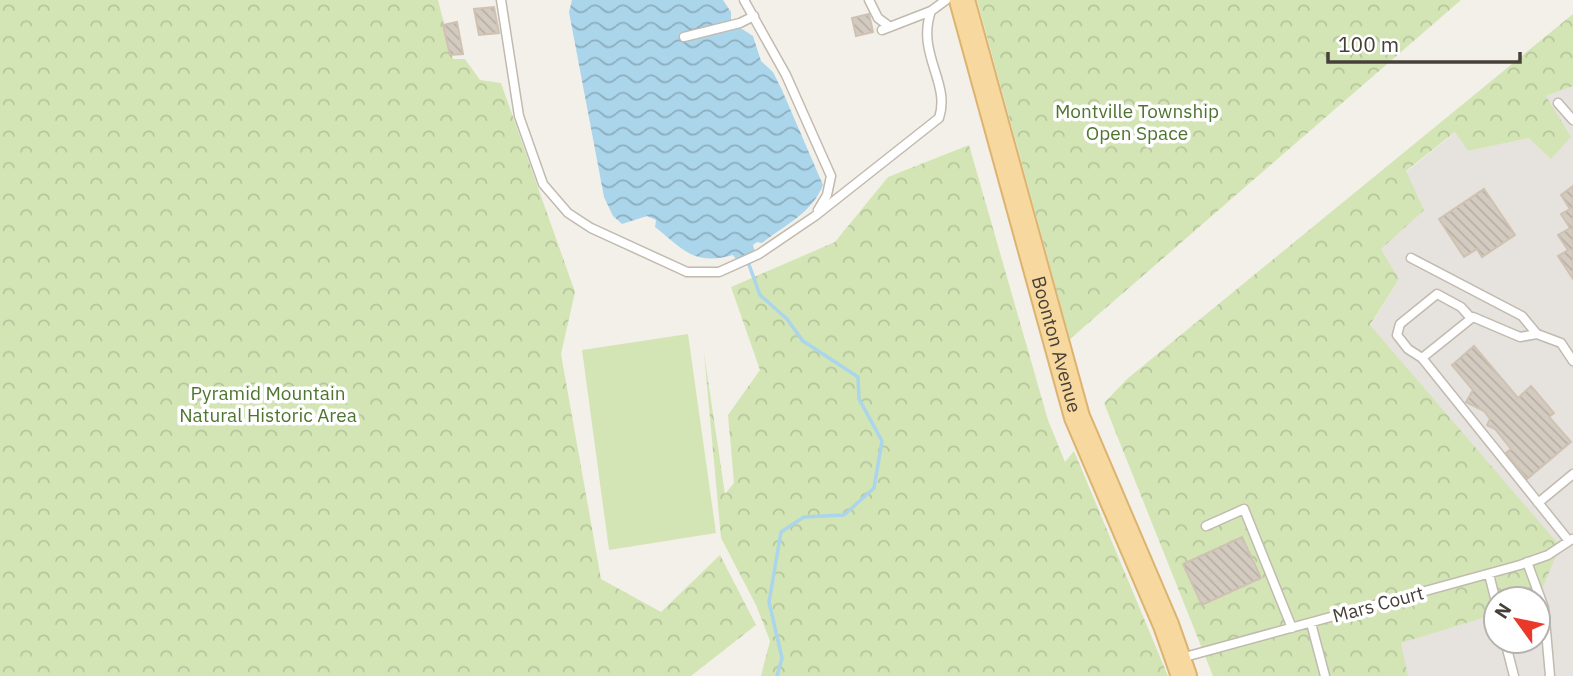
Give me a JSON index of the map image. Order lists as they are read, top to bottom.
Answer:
{
  "streets": {
    "main road": ["Boonton Avenue"],
    "lane": ["Mars Court"]
  },
  "crossings": [
    ["Boonton Avenue", "Mars Court"]
  ],
  "parks": ["Montville Township Open Space", "Pyramid Mountain Natural Historic Area"],
  "scale_bar": "100 m",
  "north": "top left"
}
